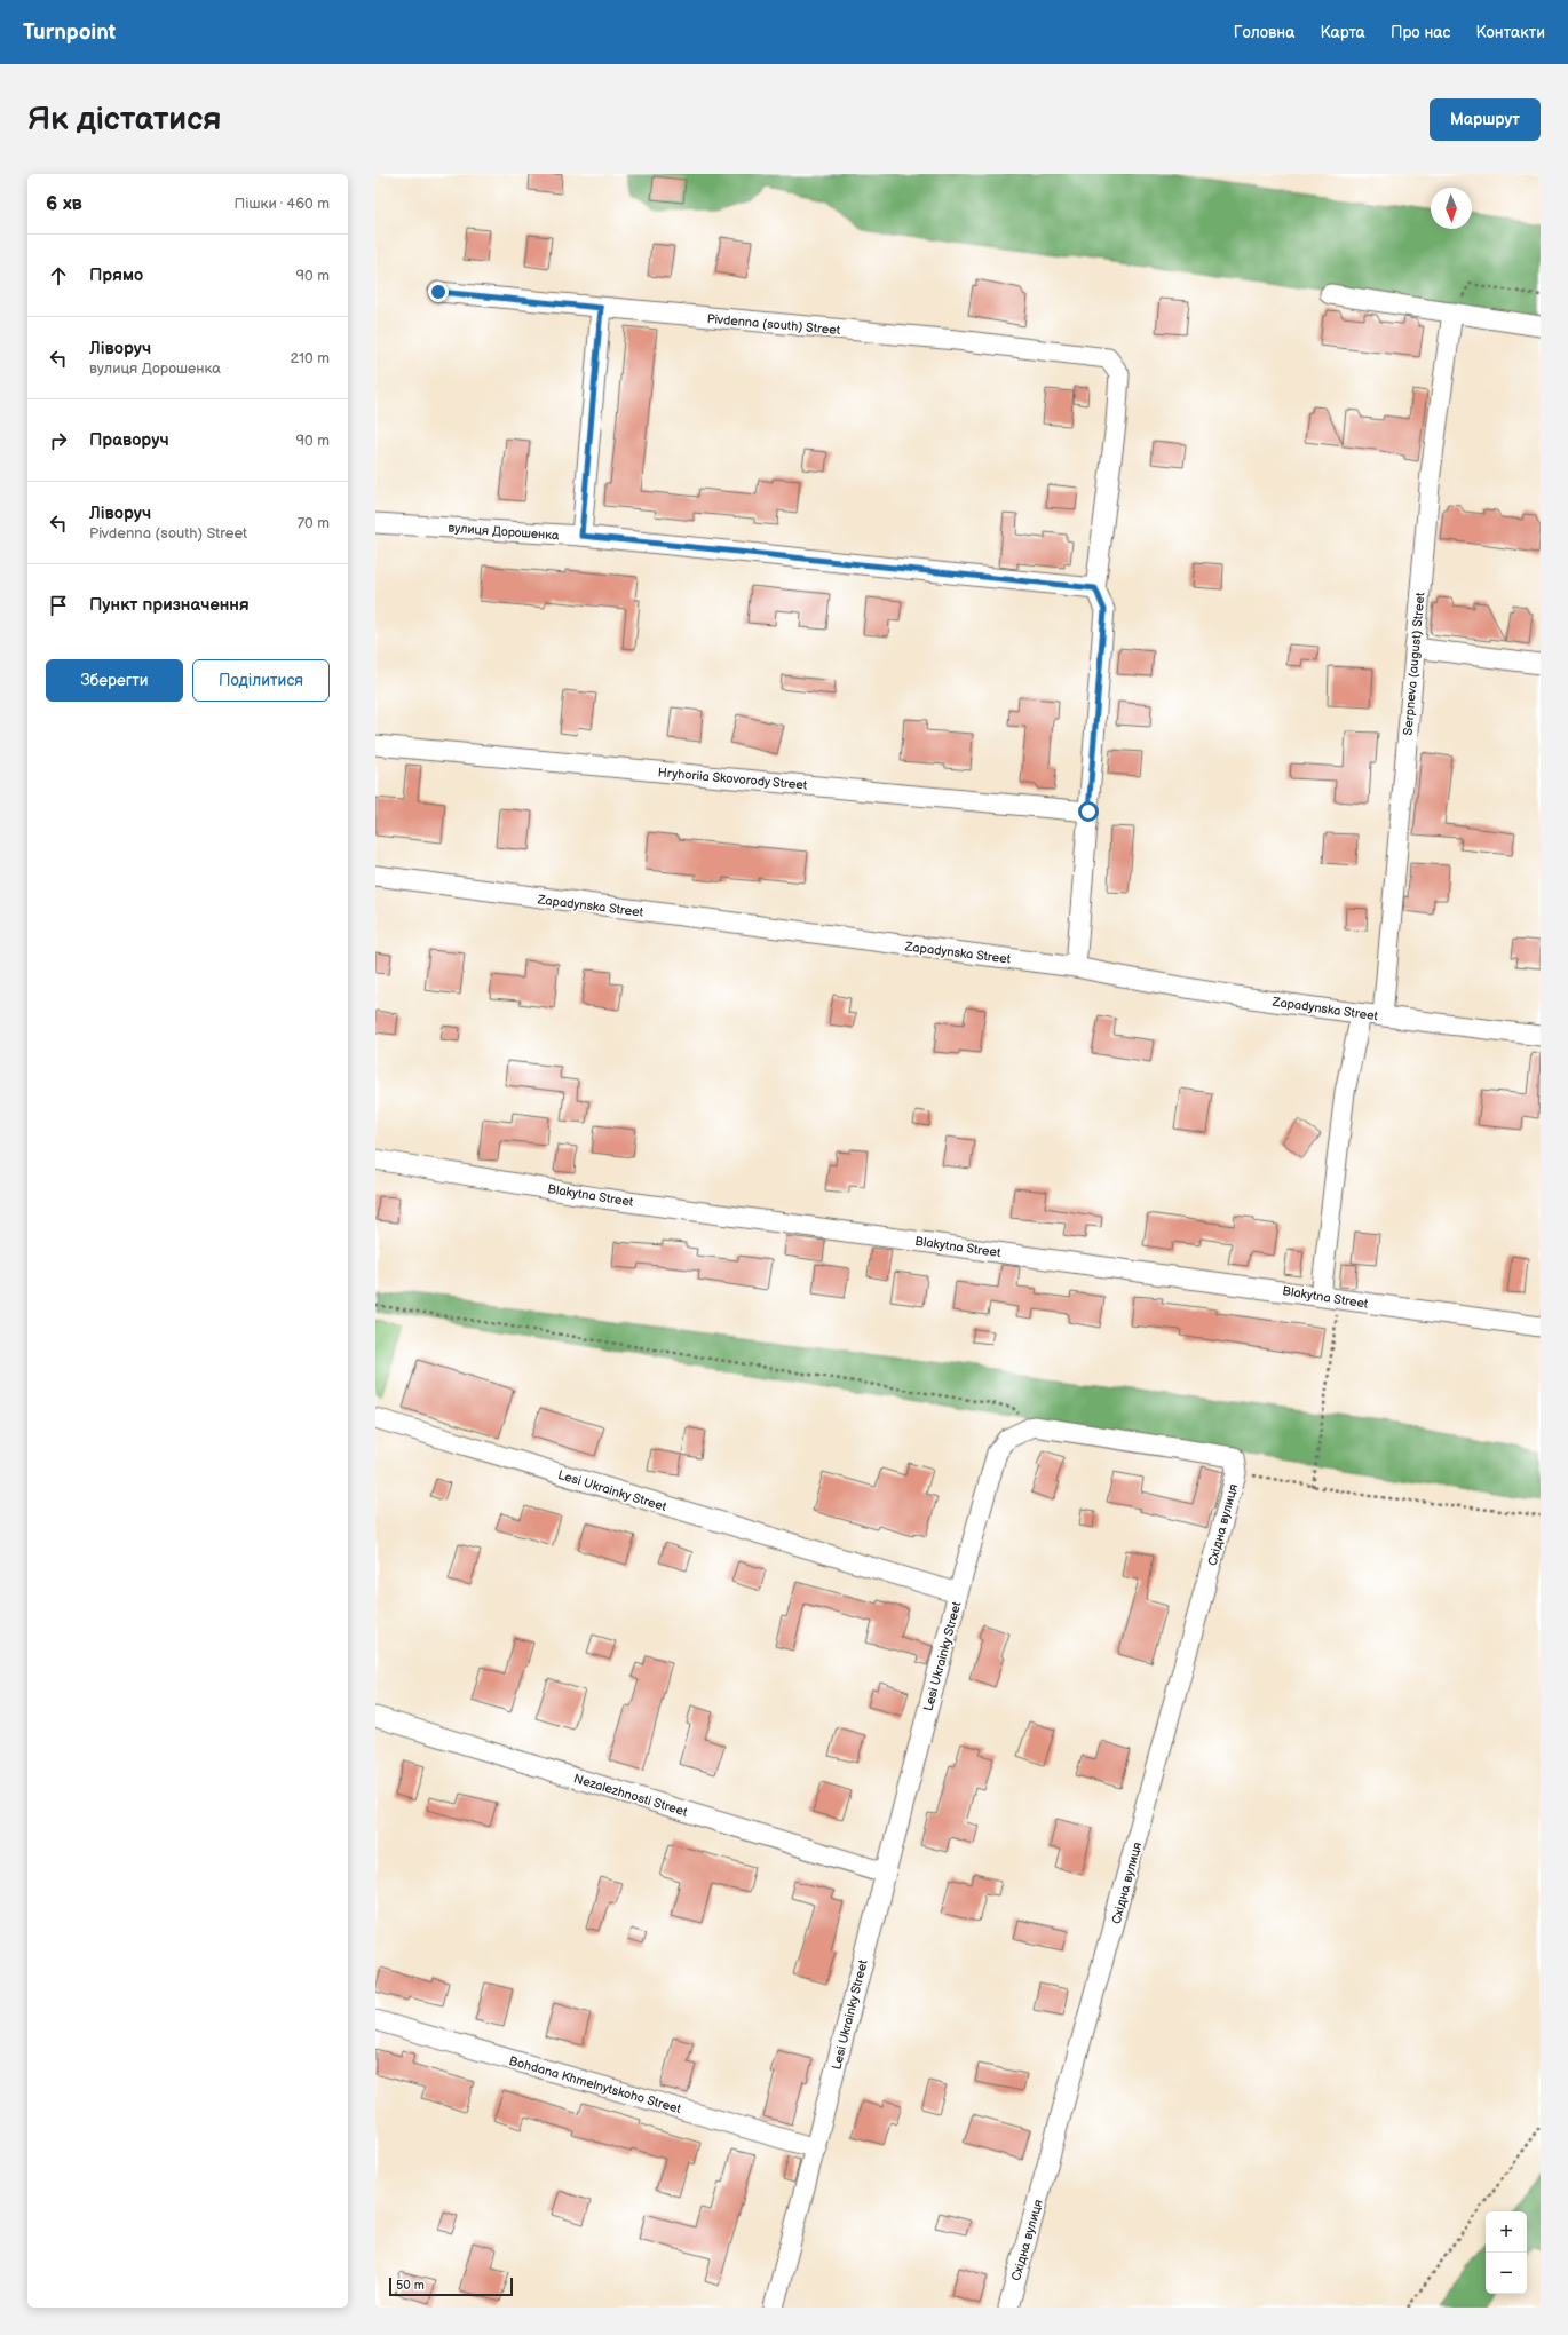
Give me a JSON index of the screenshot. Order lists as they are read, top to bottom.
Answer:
{
  "streets": {
    "street": [
      "Pivdenna (south) Street",
      "вулиця Дорошенка",
      "Serpneva (august) Street",
      "Hryhoriia Skovorody Street",
      "Zapadynska Street",
      "Blakytna Street",
      "Lesi Ukrainky Street",
      "Східна вулиця",
      "Nezalezhnosti Street",
      "Bohdana Khmelnytskoho Street"
    ]
  },
  "crossings": [
    ["Pivdenna (south) Street", "вулиця Дорошенка"],
    ["Serpneva (august) Street", "Zapadynska Street"],
    ["Lesi Ukrainky Street", "Nezalezhnosti Street"],
    ["Lesi Ukrainky Street", "Bohdana Khmelnytskoho Street"]
  ],
  "scale_bar": "50 m",
  "north": "bottom",
  "page": {
    "header": "Turnpoint",
    "nav": [
      "Головна",
      "Карта",
      "Про нас",
      "Контакти"
    ],
    "buttons": [
      "Маршрут",
      ["Зберегти", "Поділитися"]
    ],
    "title": "Як дістатися",
    "heading": ["6 хв", "Пішки · 460 m"],
    "list": [
      ["Прямо", "90 m"],
      ["Ліворуч", "вулиця Дорошенка", "210 m"],
      ["Праворуч", "90 m"],
      ["Ліворуч", "Pivdenna (south) Street", "70 m"],
      "Пункт призначення"
    ],
    "map_buttons": ["+", "−"],
    "scale": "50 m"
  }
}
